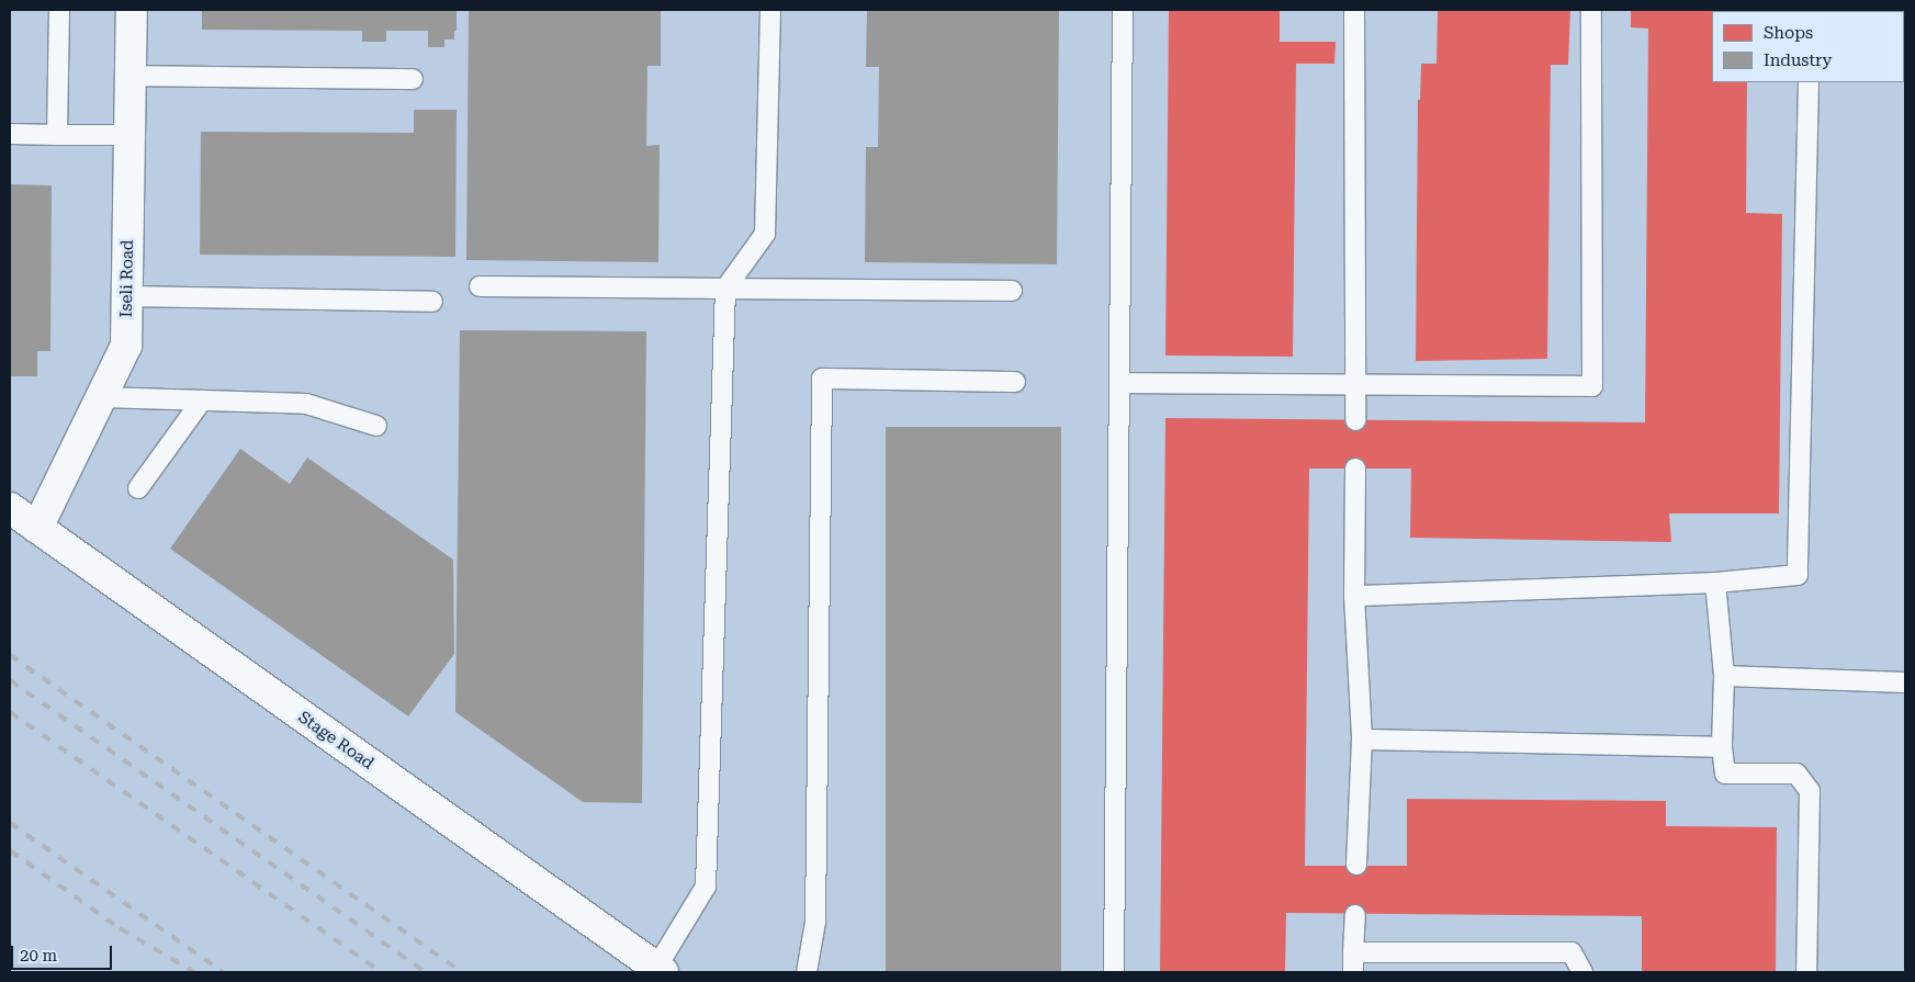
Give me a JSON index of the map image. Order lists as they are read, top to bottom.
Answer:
{
  "streets": {
    "street": ["Iseli Road", "Stage Road"]
  },
  "crossings": [
    ["Iseli Road", "Stage Road"]
  ],
  "legend": ["Shops", "Industry"],
  "scale_bar": "20 m"
}
